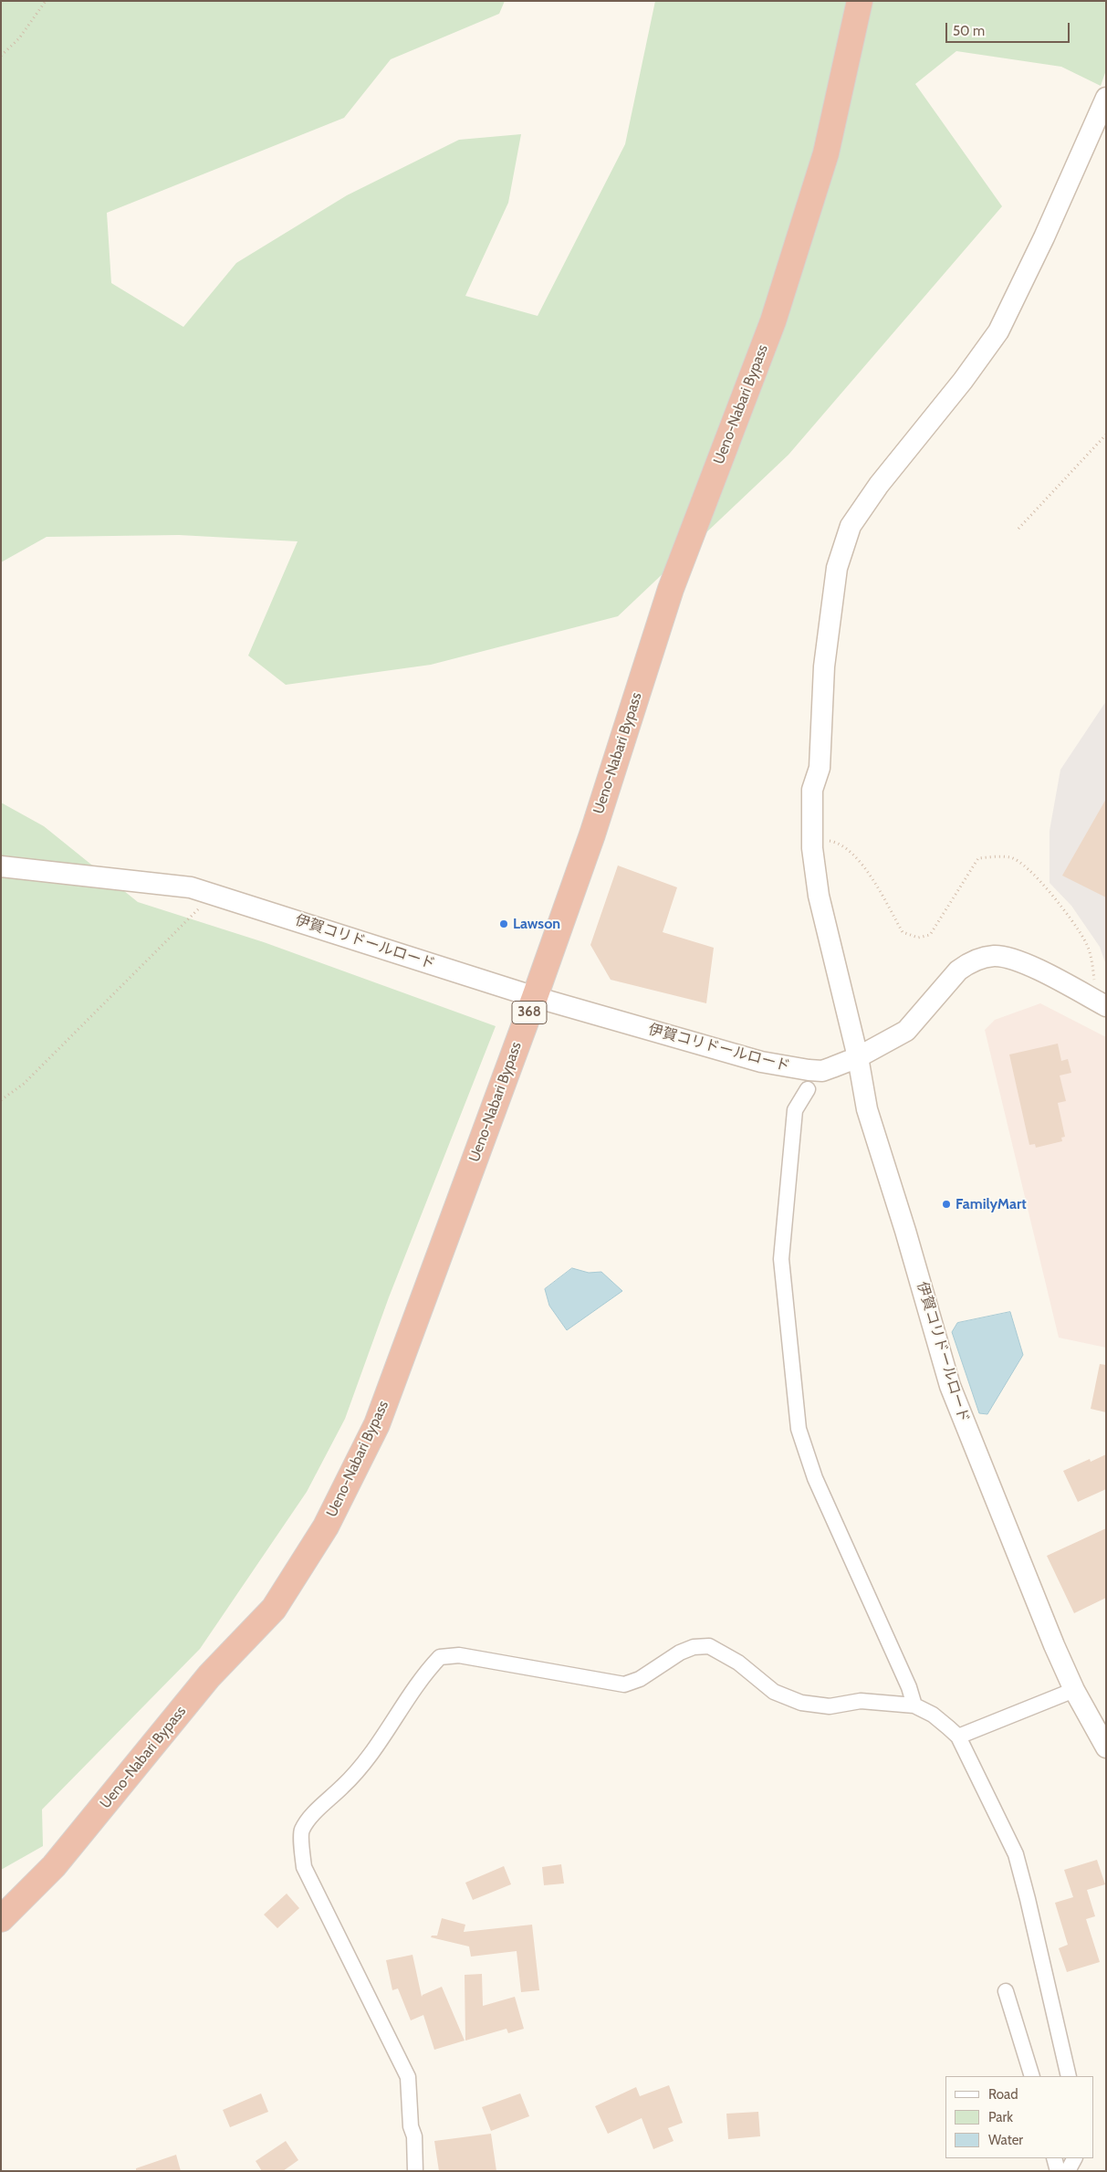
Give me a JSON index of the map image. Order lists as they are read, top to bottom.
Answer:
{
  "streets": {
    "highway": ["Ueno-Nabari Bypass", "368"],
    "street": ["伊賀コリドールロード"]
  },
  "crossings": [
    ["Ueno-Nabari Bypass", "伊賀コリドールロード"]
  ],
  "places": ["Lawson", "FamilyMart"],
  "legend": ["Road", "Park", "Water"],
  "scale_bar": "50 m"
}
